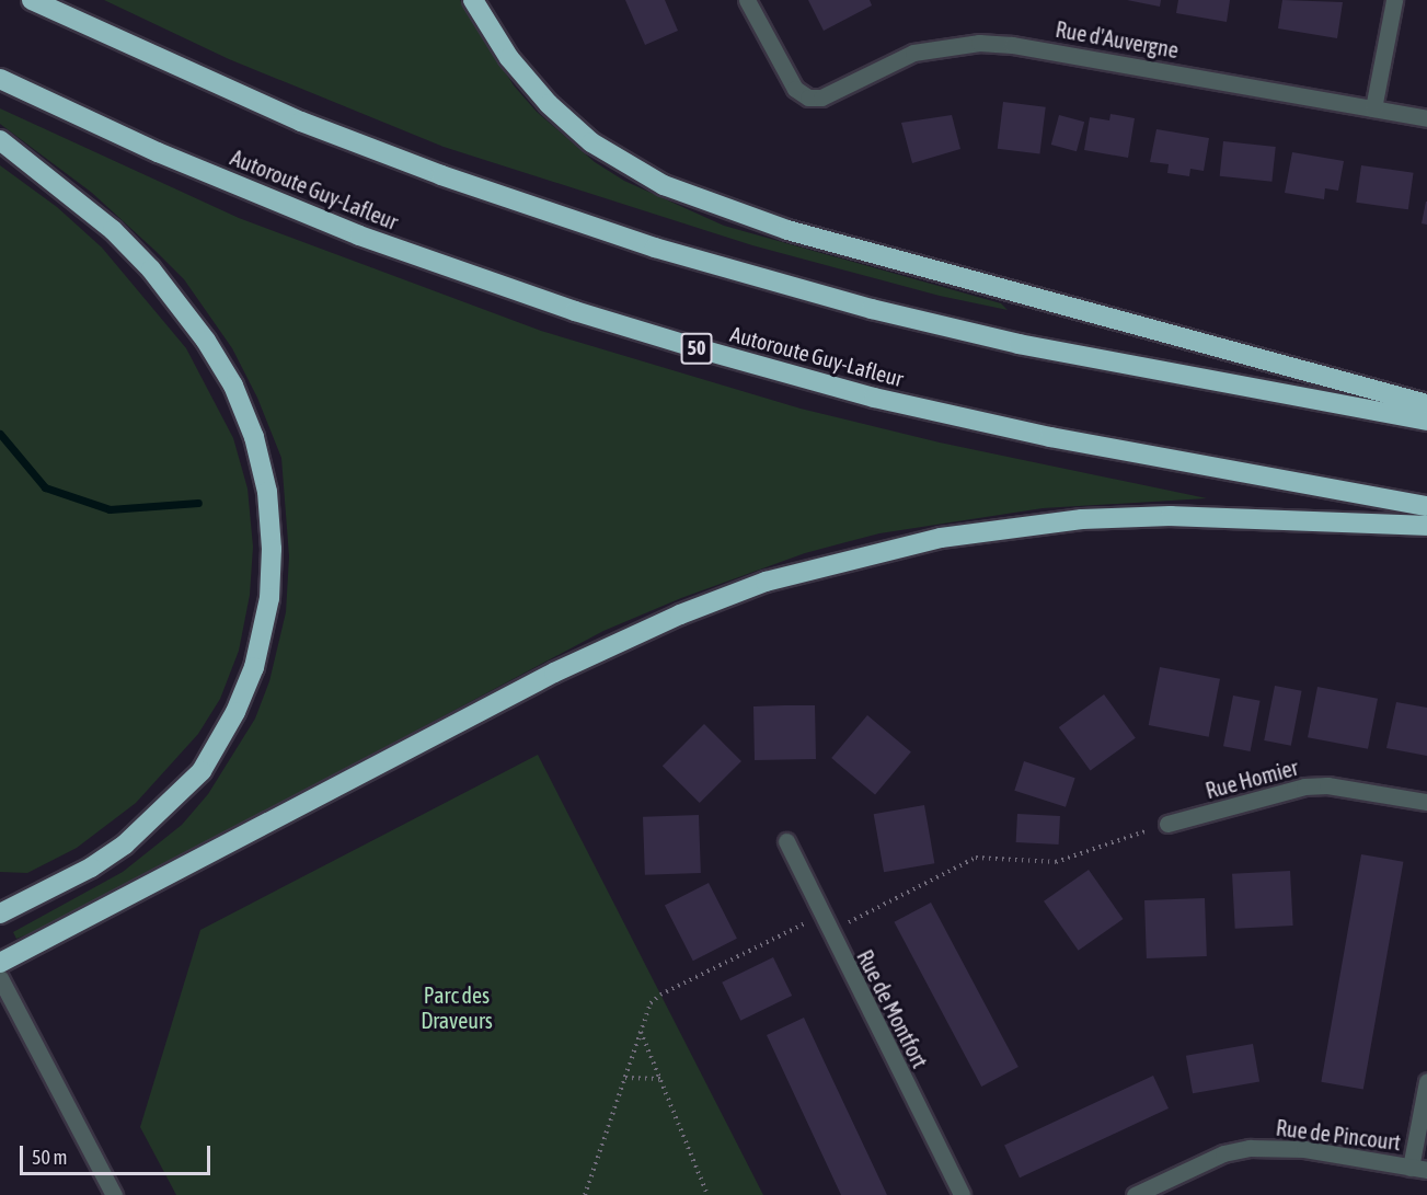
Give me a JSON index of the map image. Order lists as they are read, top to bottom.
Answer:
{
  "streets": {
    "highway": ["Autoroute Guy-Lafleur", "50"],
    "street": [
      "Rue d'Auvergne",
      "Rue Homier",
      "Rue de Montfort",
      "Rue de Pincourt"
    ]
  },
  "parks": ["Parc des Draveurs"],
  "scale_bar": "50 m"
}
